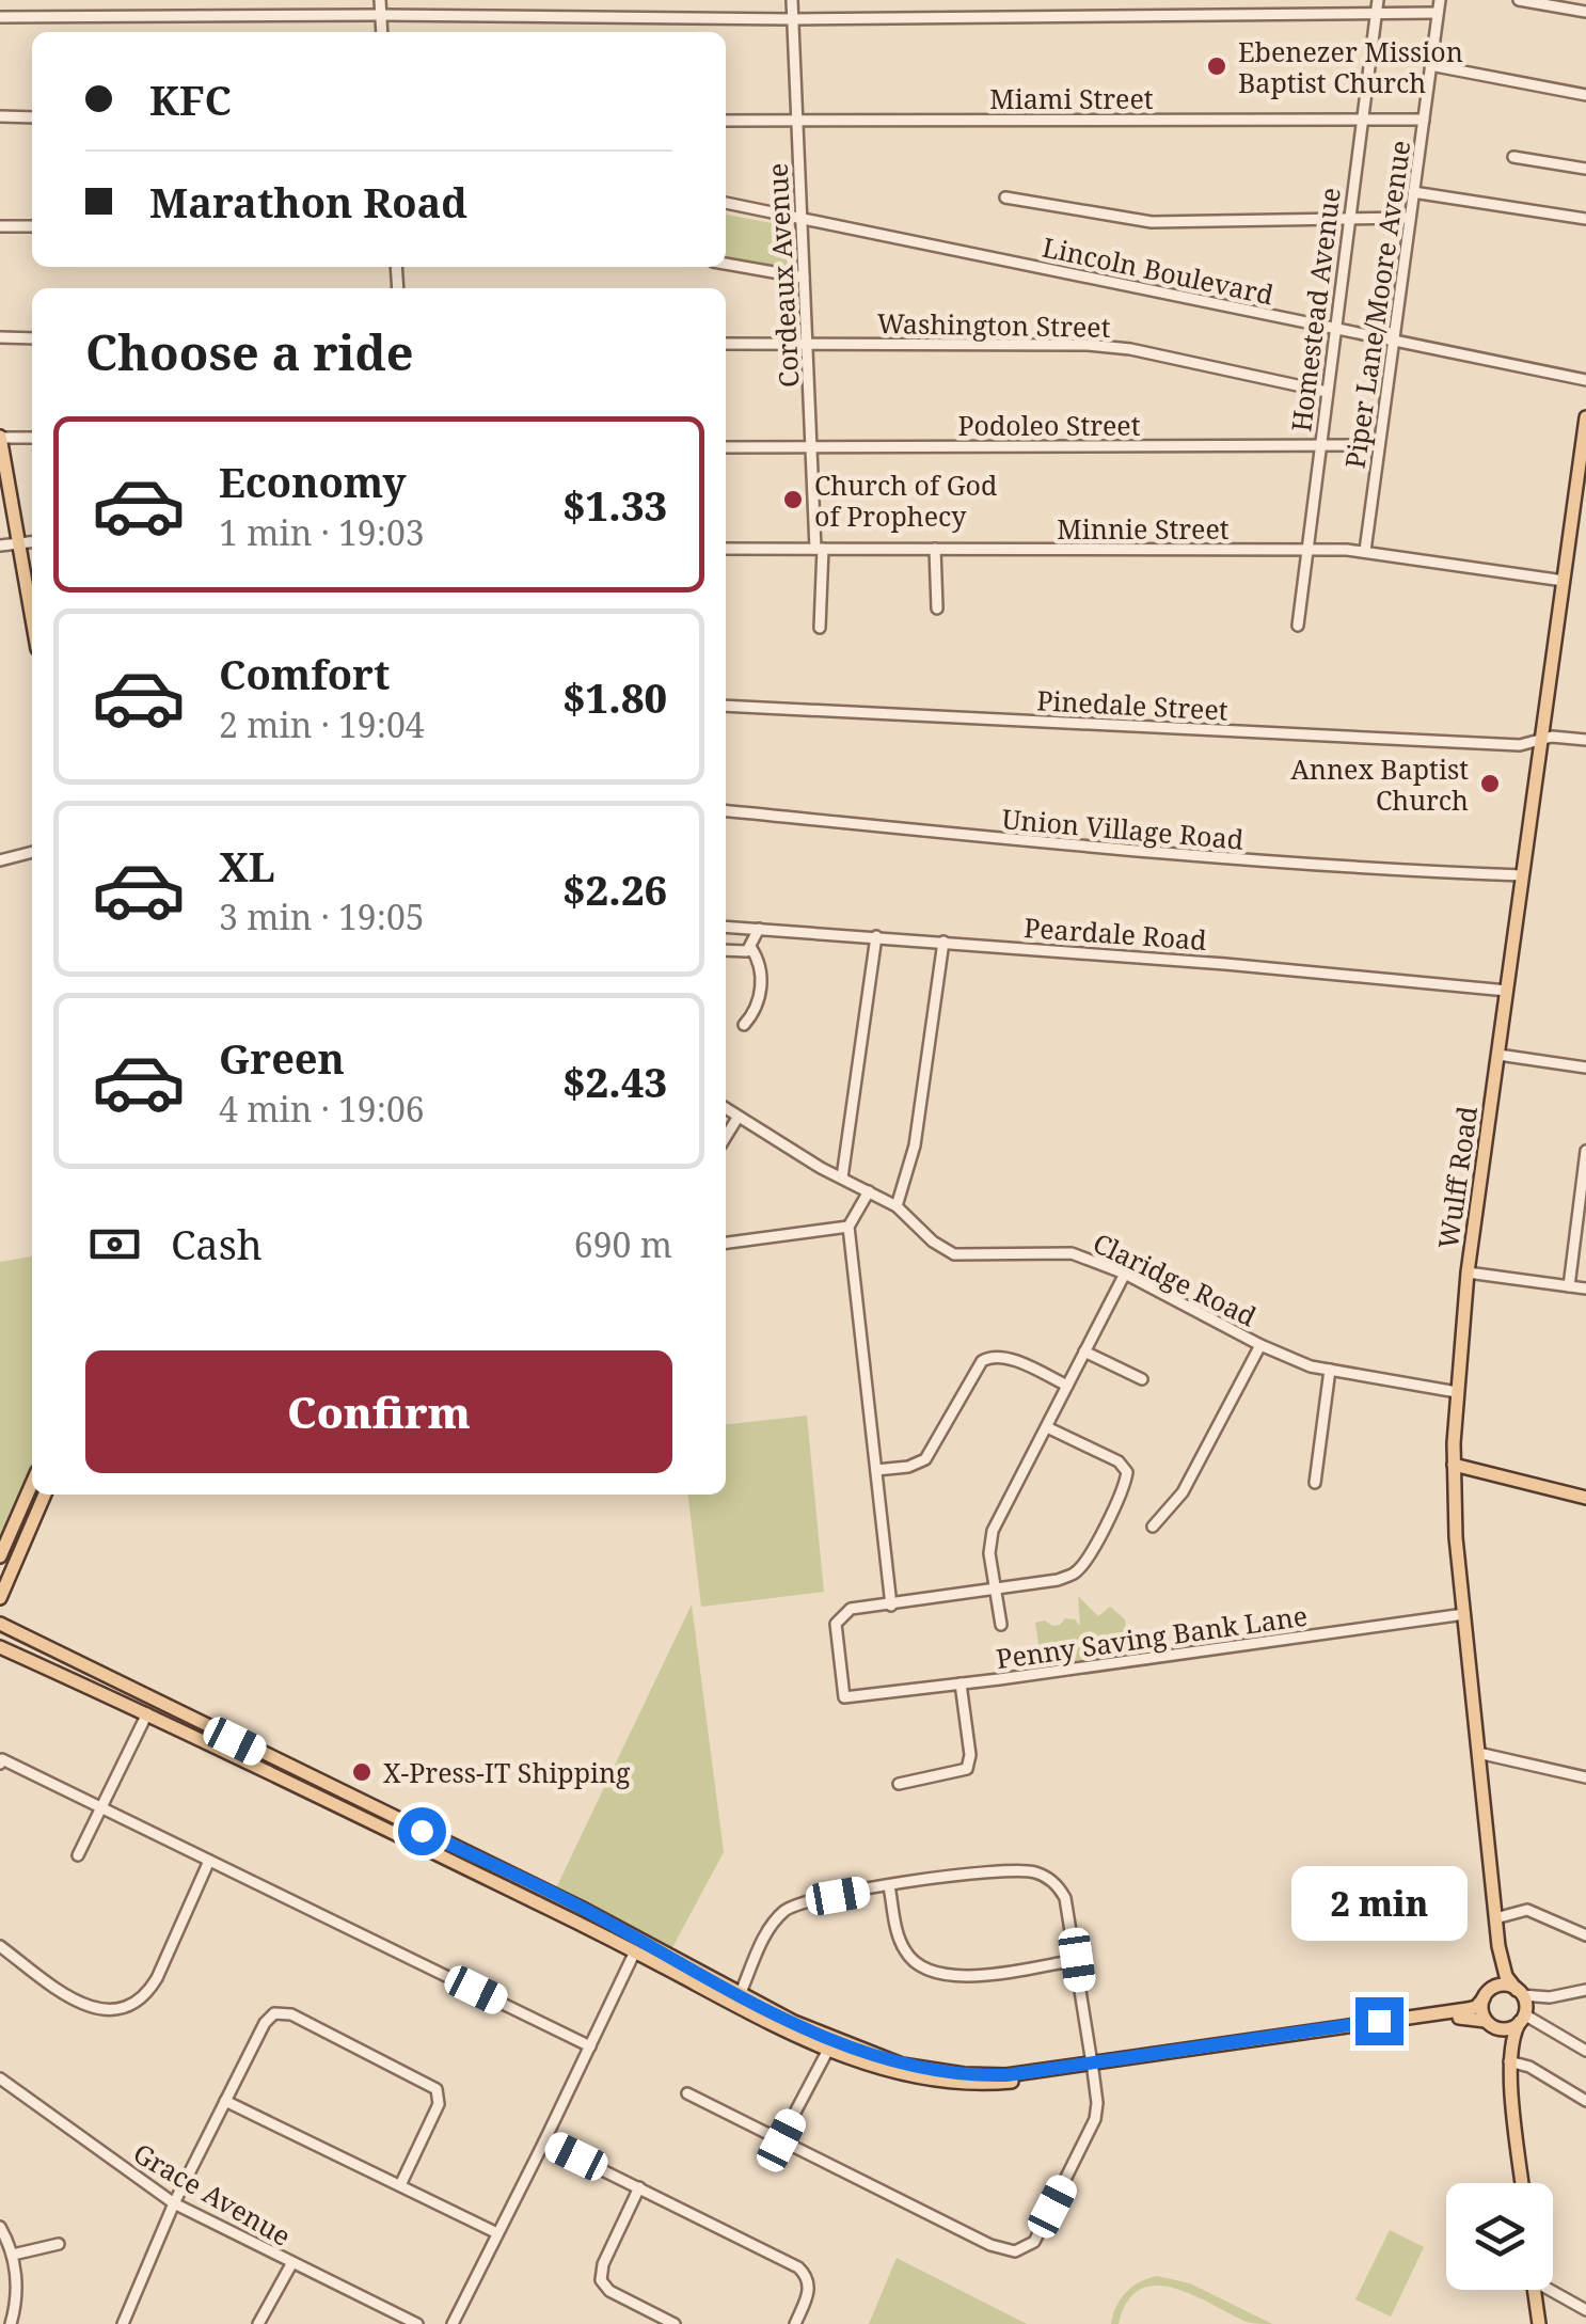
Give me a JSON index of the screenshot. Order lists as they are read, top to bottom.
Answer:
{
  "streets": {
    "main road": ["Wulff Road"],
    "street": [
      "Miami Street",
      "Lincoln Boulevard",
      "Cordeaux Avenue",
      "Piper Lane/Moore Avenue",
      "Homestead Avenue",
      "Washington Street",
      "Podoleo Street",
      "Minnie Street",
      "Pinedale Street",
      "Union Village Road",
      "Peardale Road",
      "Claridge Road",
      "Penny Saving Bank Lane",
      "Grace Avenue"
    ]
  },
  "crossings": [
    ["Miami Street", "Cordeaux Avenue"],
    ["Miami Street", "Piper Lane/Moore Avenue"],
    ["Miami Street", "Homestead Avenue"],
    ["Lincoln Boulevard", "Cordeaux Avenue"],
    ["Lincoln Boulevard", "Piper Lane/Moore Avenue"],
    ["Lincoln Boulevard", "Homestead Avenue"],
    ["Cordeaux Avenue", "Washington Street"],
    ["Cordeaux Avenue", "Podoleo Street"],
    ["Cordeaux Avenue", "Minnie Street"],
    ["Piper Lane/Moore Avenue", "Podoleo Street"],
    ["Piper Lane/Moore Avenue", "Minnie Street"],
    ["Homestead Avenue", "Washington Street"],
    ["Homestead Avenue", "Podoleo Street"],
    ["Homestead Avenue", "Minnie Street"],
    ["Minnie Street", "Wulff Road"],
    ["Pinedale Street", "Wulff Road"],
    ["Union Village Road", "Wulff Road"],
    ["Peardale Road", "Wulff Road"],
    ["Wulff Road", "Claridge Road"],
    ["Wulff Road", "Penny Saving Bank Lane"]
  ],
  "places": [
    "Ebenezer Mission Baptist Church",
    "Church of God of Prophecy",
    "Annex Baptist Church",
    "X-Press-IT Shipping"
  ],
  "page": {
    "banner": ["KFC", "Marathon Road"],
    "heading": "Choose a ride",
    "list": [
      {
        "name": "Economy",
        "note": "1 min · 19:03",
        "value": "$1.33"
      },
      {
        "name": "Comfort",
        "note": "2 min · 19:04",
        "value": "$1.80"
      },
      {
        "name": "XL",
        "note": "3 min · 19:05",
        "value": "$2.26"
      },
      {
        "name": "Green",
        "note": "4 min · 19:06",
        "value": "$2.43"
      }
    ],
    "pay": ["Cash", "690 m"],
    "buttons": "Confirm",
    "bubble": "2 min"
  }
}
